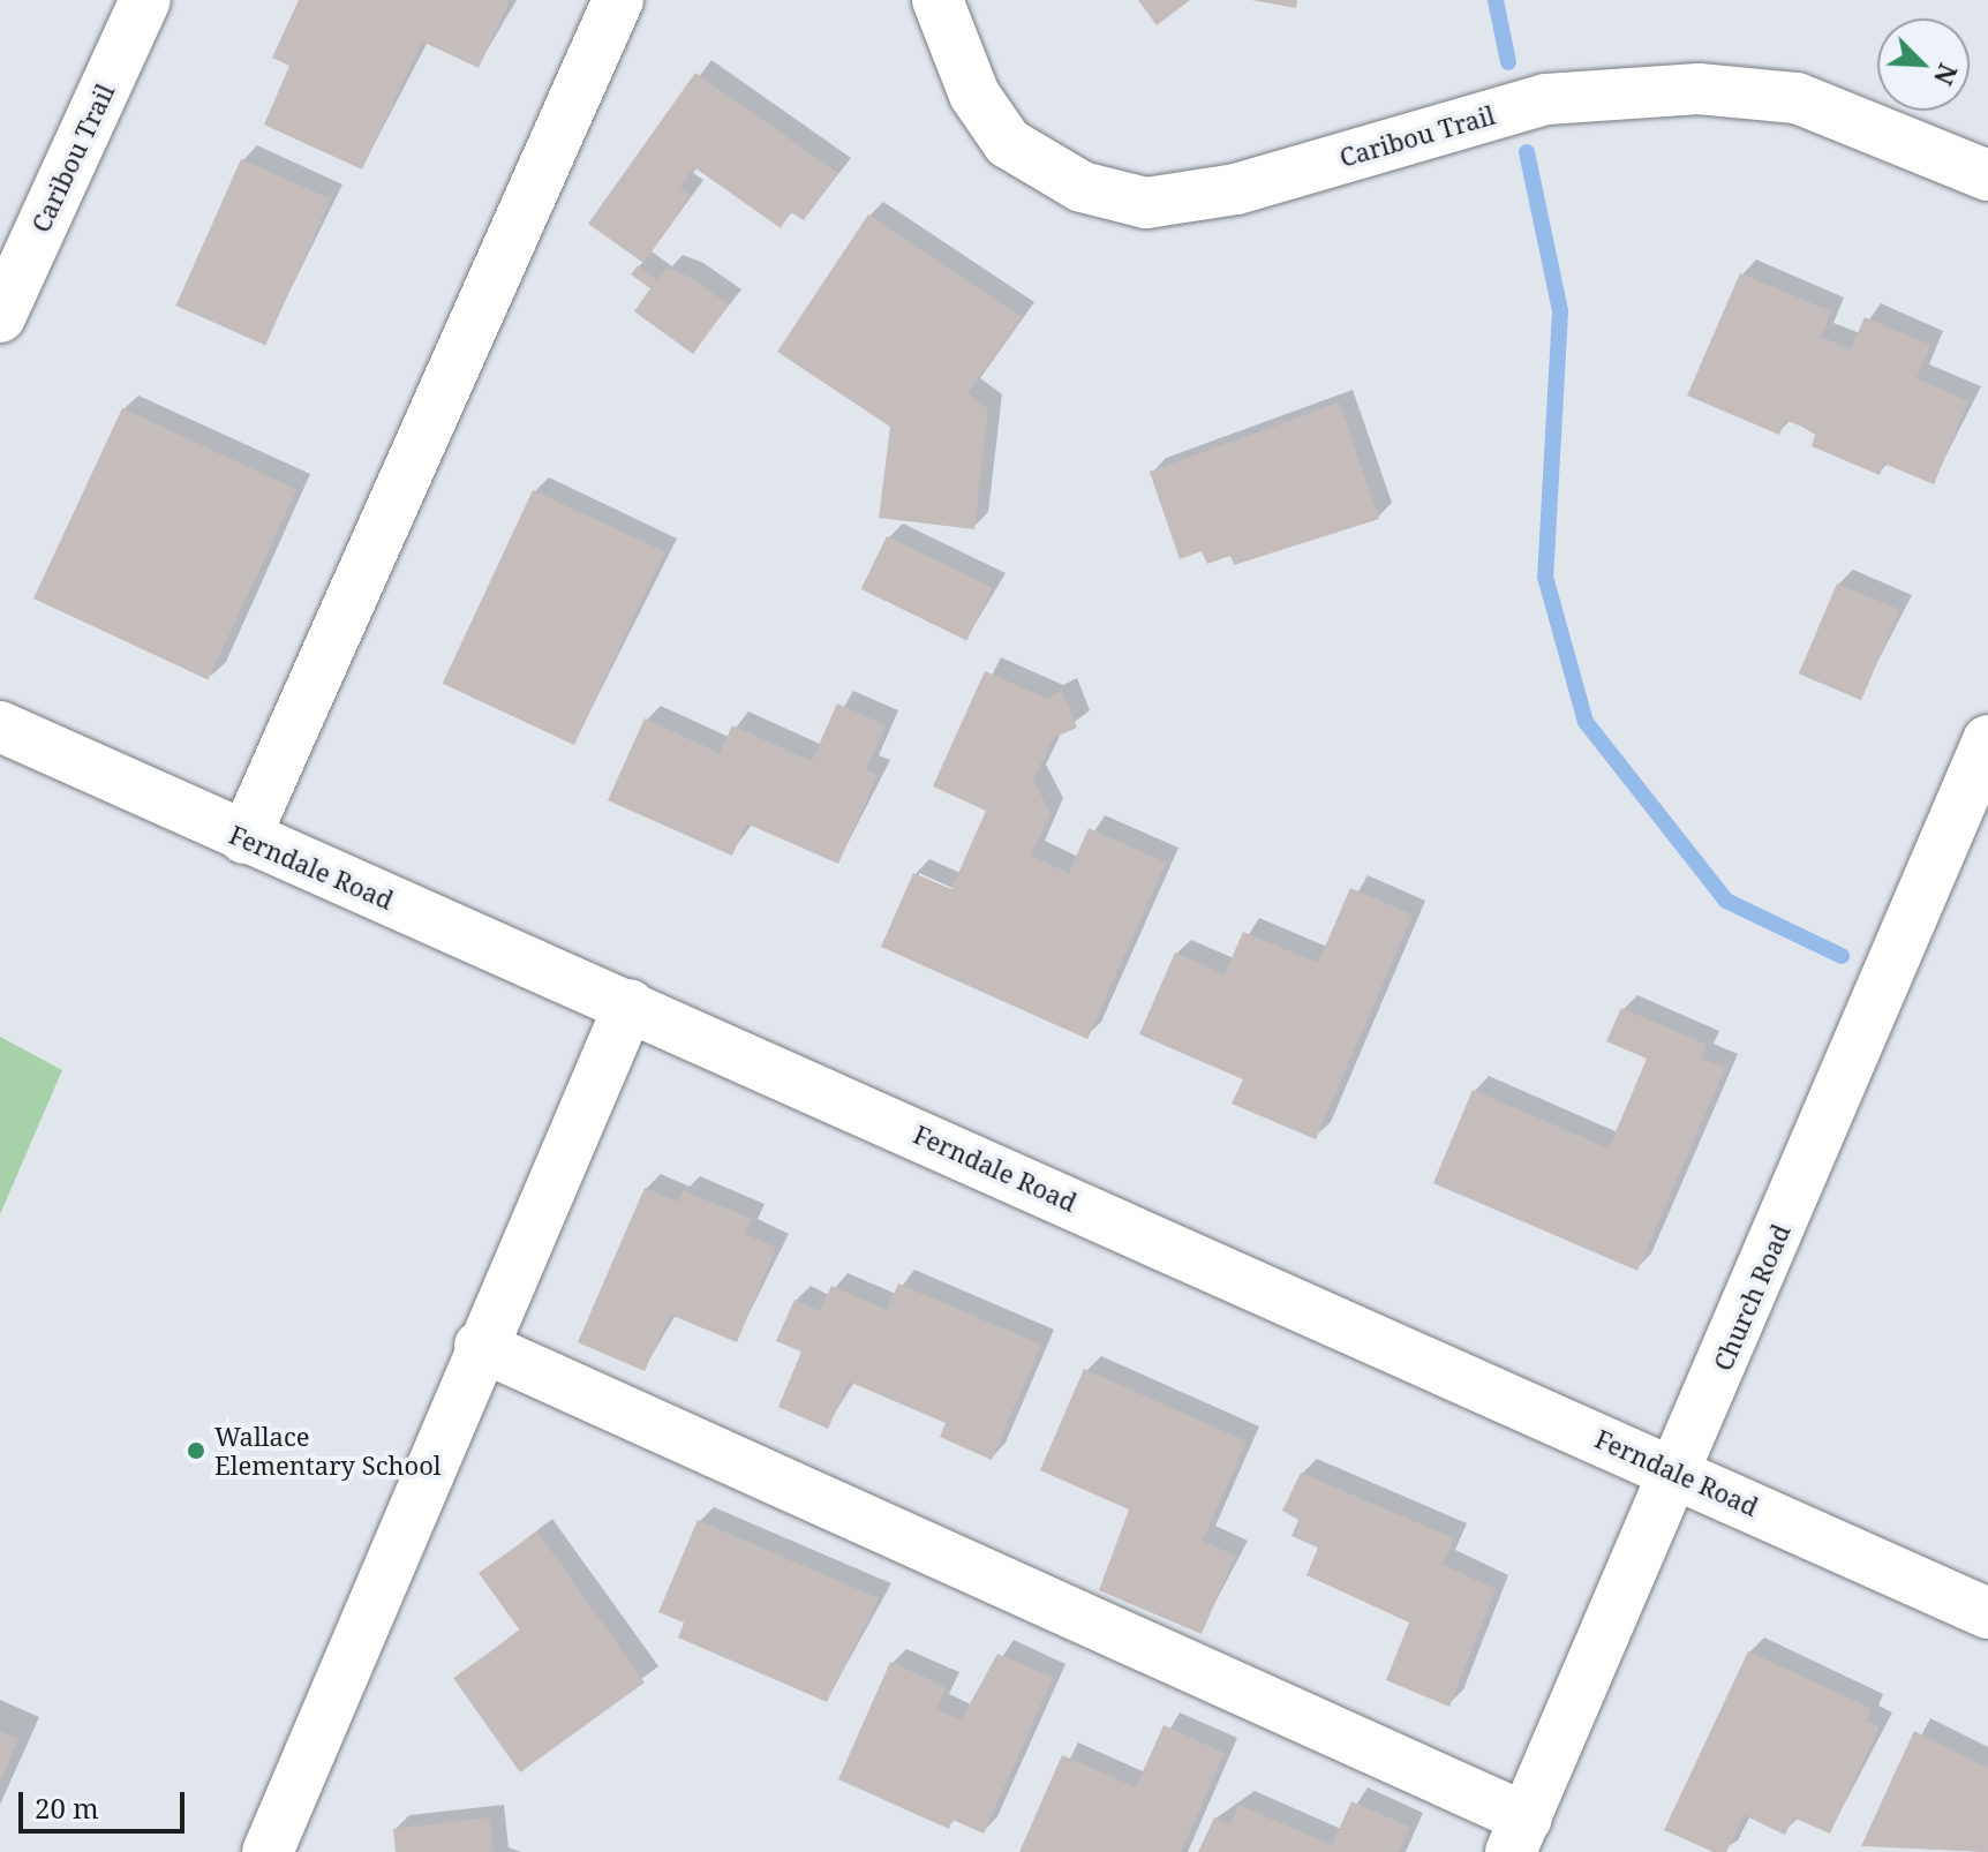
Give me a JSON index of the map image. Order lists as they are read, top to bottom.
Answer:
{
  "streets": {
    "street": ["Caribou Trail", "Ferndale Road", "Church Road"]
  },
  "crossings": [
    ["Ferndale Road", "Church Road"]
  ],
  "places": ["Wallace Elementary School"],
  "scale_bar": "20 m",
  "north": "bottom right"
}
